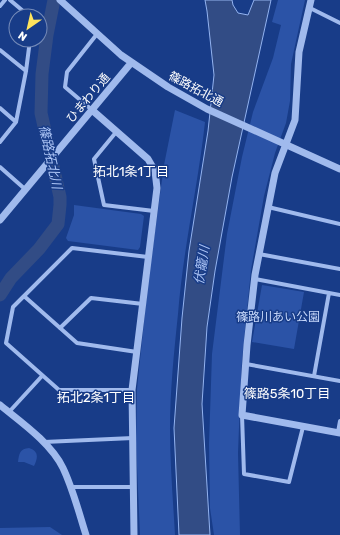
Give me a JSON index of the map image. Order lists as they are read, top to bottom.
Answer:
{
  "streets": {
    "street": ["篠路拓北通", "ひまわり通"]
  },
  "crossings": [
    ["篠路拓北通", "ひまわり通"]
  ],
  "districts": ["拓北1条1丁目", "篠路5条10丁目", "拓北2条1丁目"],
  "water": ["篠路拓北川", "伏籠川"],
  "parks": ["篠路川あい公園"],
  "north": "bottom left"
}
